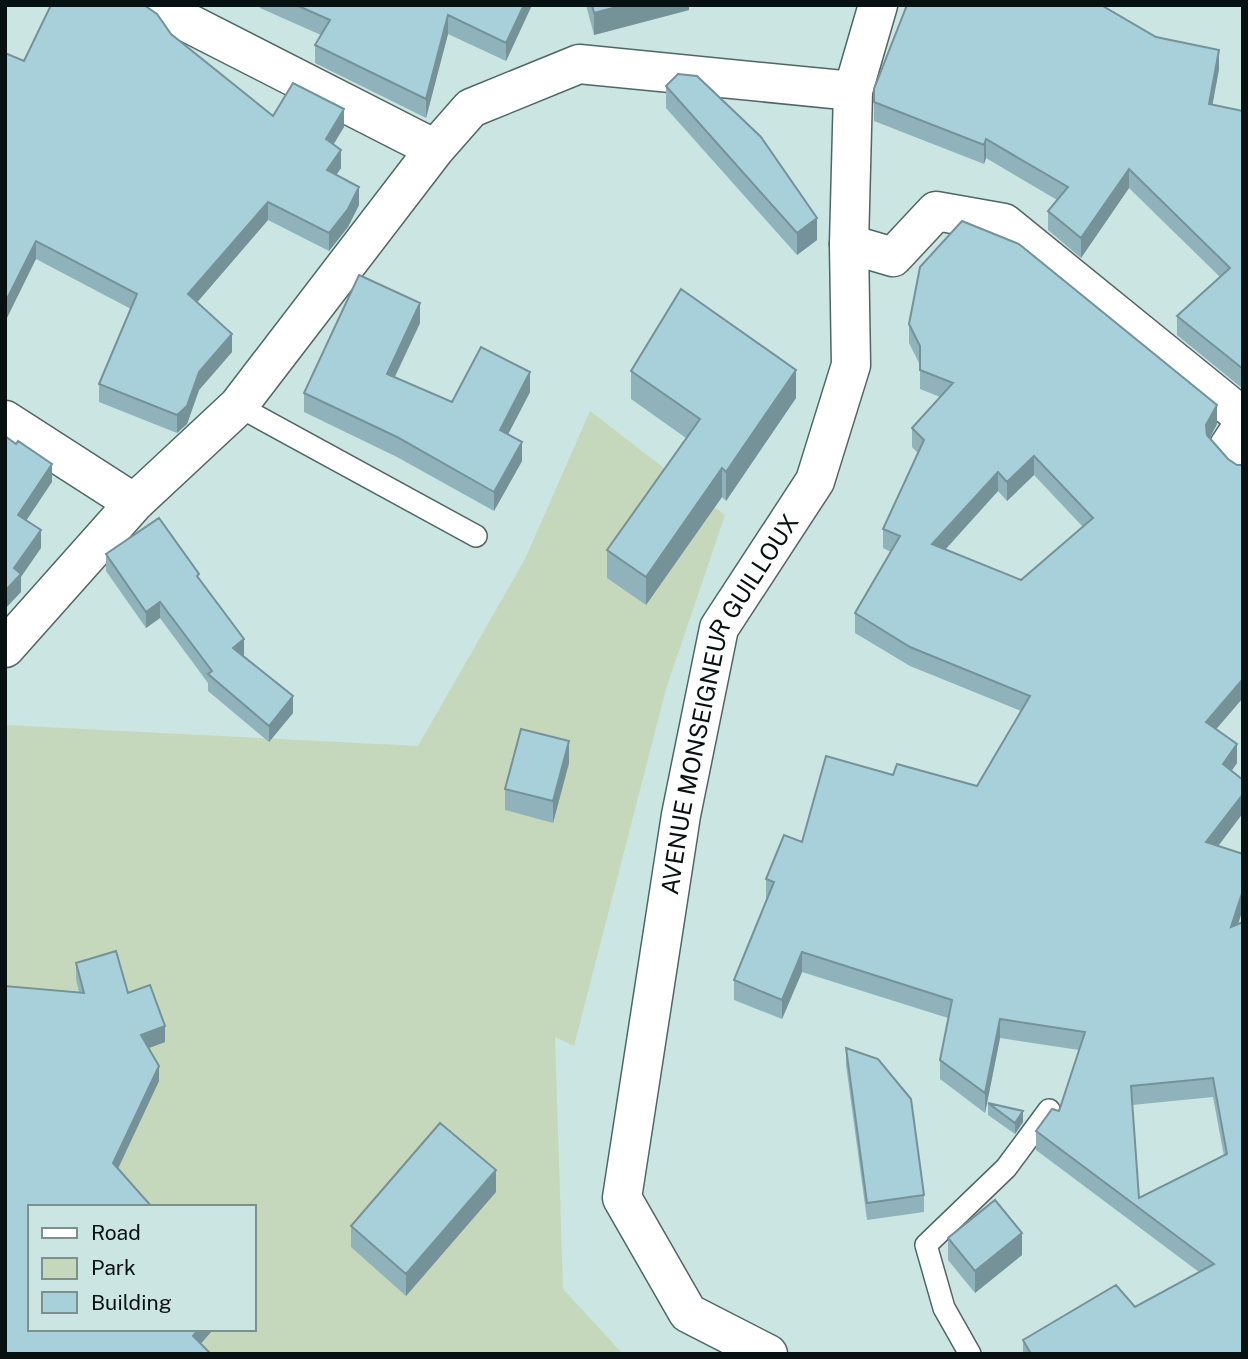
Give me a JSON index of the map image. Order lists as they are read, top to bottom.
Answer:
{
  "streets": {
    "street": ["AVENUE MONSEIGNEUR GUILLOUX"]
  },
  "legend": ["Road", "Park", "Building"]
}
